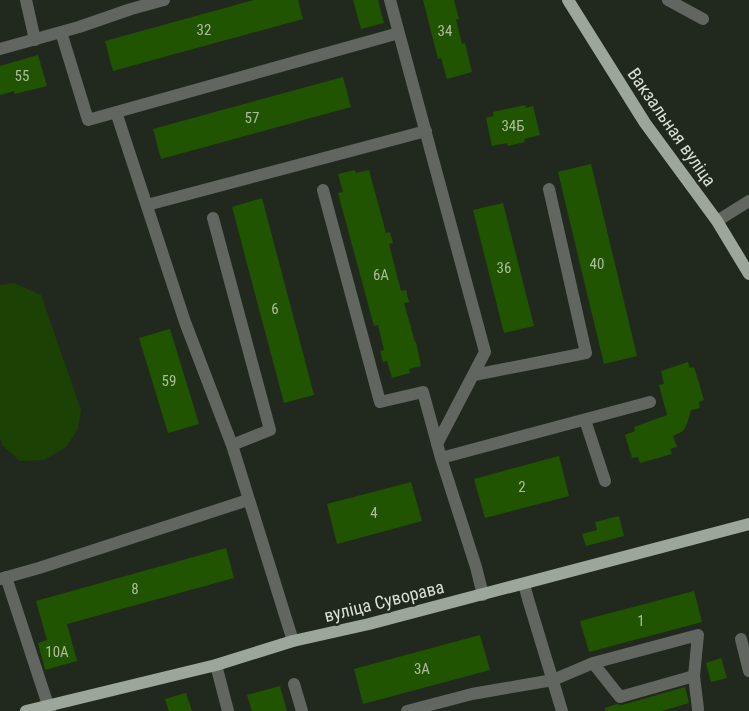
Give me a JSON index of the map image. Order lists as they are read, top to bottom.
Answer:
{
  "streets": {
    "main road": ["Вакзальная вуліца", "вуліца Суворава"]
  },
  "house_numbers": [
    "32",
    "34",
    "55",
    "57",
    "34Б",
    "40",
    "36",
    "6А",
    "6",
    "59",
    "2",
    "4",
    "8",
    "1",
    "10А",
    "3А"
  ]
}
